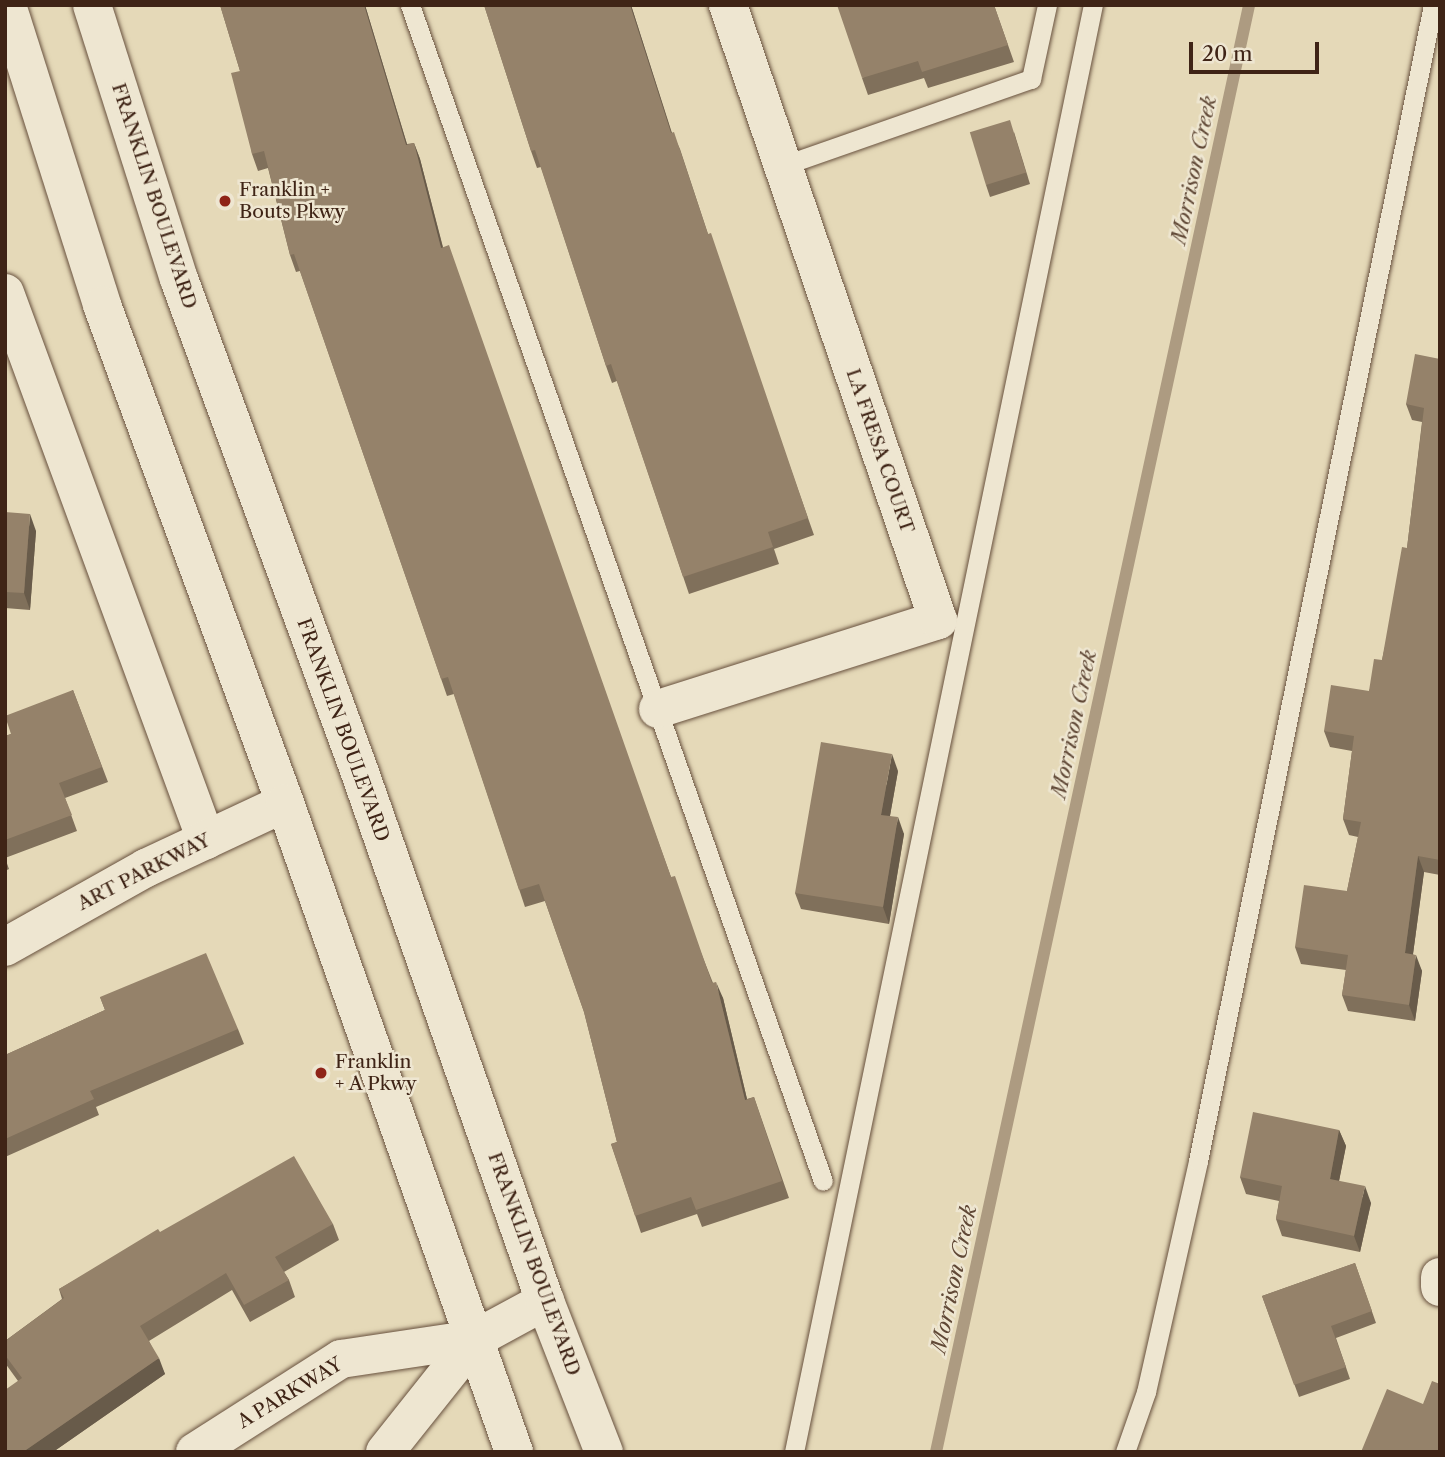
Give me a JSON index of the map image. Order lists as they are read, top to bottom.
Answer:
{
  "streets": {
    "main road": [
      "FRANKLIN BOULEVARD",
      "LA FRESA COURT",
      "ART PARKWAY",
      "A PARKWAY"
    ]
  },
  "crossings": [
    ["FRANKLIN BOULEVARD", "A PARKWAY"]
  ],
  "water": ["Morrison Creek"],
  "places": ["Franklin + Bouts Pkwy", "Franklin + A Pkwy"],
  "scale_bar": "20 m"
}
